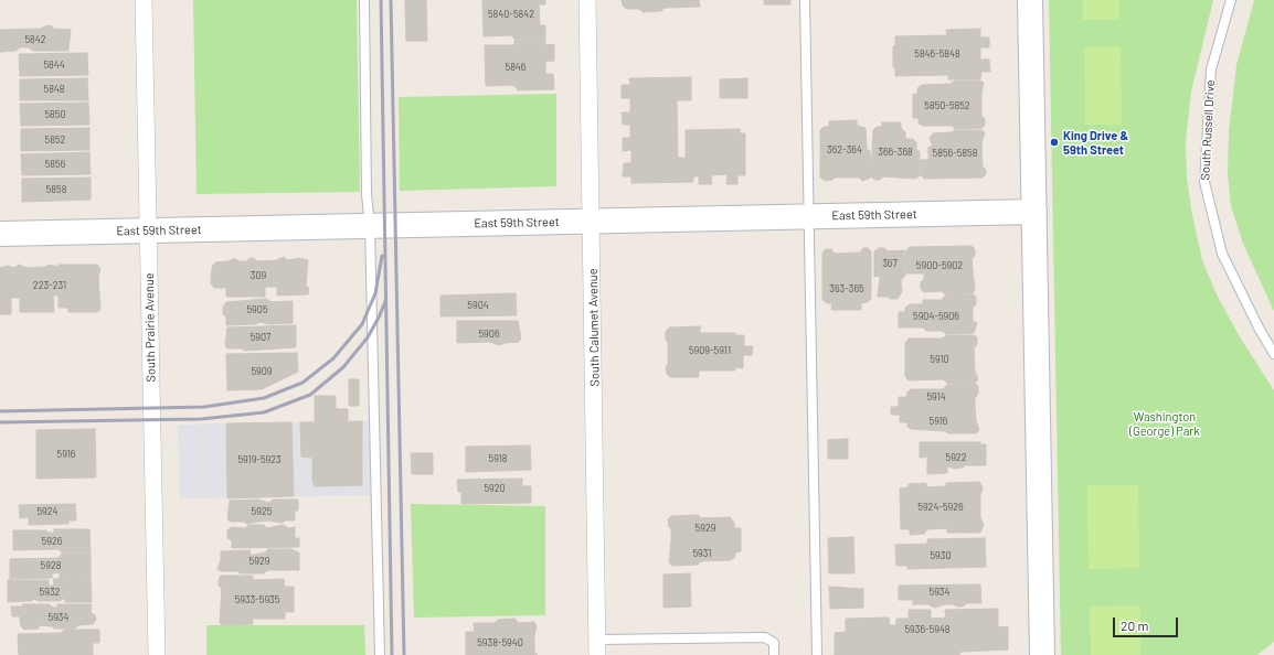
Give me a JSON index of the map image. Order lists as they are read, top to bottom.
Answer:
{
  "streets": {
    "street": ["East 59th Street", "South Prairie Avenue", "South Calumet Avenue"],
    "lane": ["South Russell Drive"]
  },
  "crossings": [
    ["East 59th Street", "South Prairie Avenue"],
    ["East 59th Street", "South Calumet Avenue"]
  ],
  "parks": ["Washington (George) Park"],
  "places": ["King Drive & 59th Street"],
  "house_numbers": [
    "5840-5842",
    "5842",
    "5846-5848",
    "5844",
    "5846",
    "5848",
    "5850-5852",
    "5850",
    "5852",
    "362-364",
    "366-368",
    "5856-5858",
    "5856",
    "5858",
    "367",
    "5900-5902",
    "309",
    "223-231",
    "363-365",
    "5904",
    "5905",
    "5904-5906",
    "5906",
    "5907",
    "5909-5911",
    "5910",
    "5909",
    "5914",
    "5916",
    "5916",
    "5922",
    "5918",
    "5919-5923",
    "5920",
    "5924-5926",
    "5924",
    "5925",
    "5929",
    "5926",
    "5931",
    "5930",
    "5929",
    "5928",
    "5932",
    "5934",
    "5933-5935",
    "5934",
    "5936-5948",
    "5938-5940"
  ],
  "scale_bar": "20 m"
}
